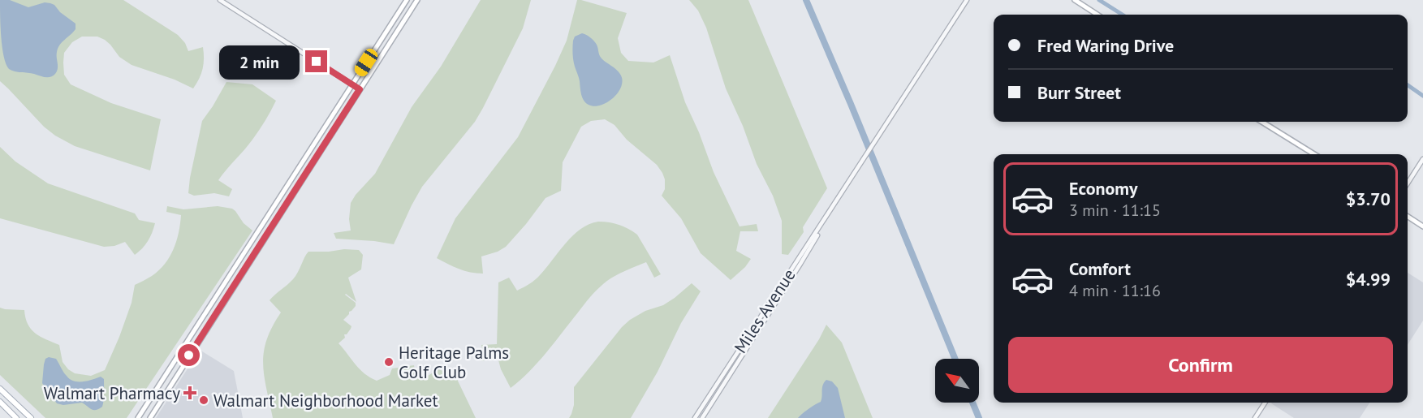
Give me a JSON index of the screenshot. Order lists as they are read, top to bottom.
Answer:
{
  "streets": {
    "street": ["Miles Avenue"]
  },
  "places": {
    "other": ["Heritage Palms Golf Club", "Walmart Neighborhood Market"],
    "health": ["Walmart Pharmacy"]
  },
  "north": "top left",
  "page": {
    "banner": ["Fred Waring Drive", "Burr Street"],
    "bubble": "2 min",
    "list": [
      {
        "name": "Economy",
        "note": "3 min · 11:15",
        "value": "$3.70"
      },
      {
        "name": "Comfort",
        "note": "4 min · 11:16",
        "value": "$4.99"
      }
    ],
    "buttons": "Confirm"
  }
}
